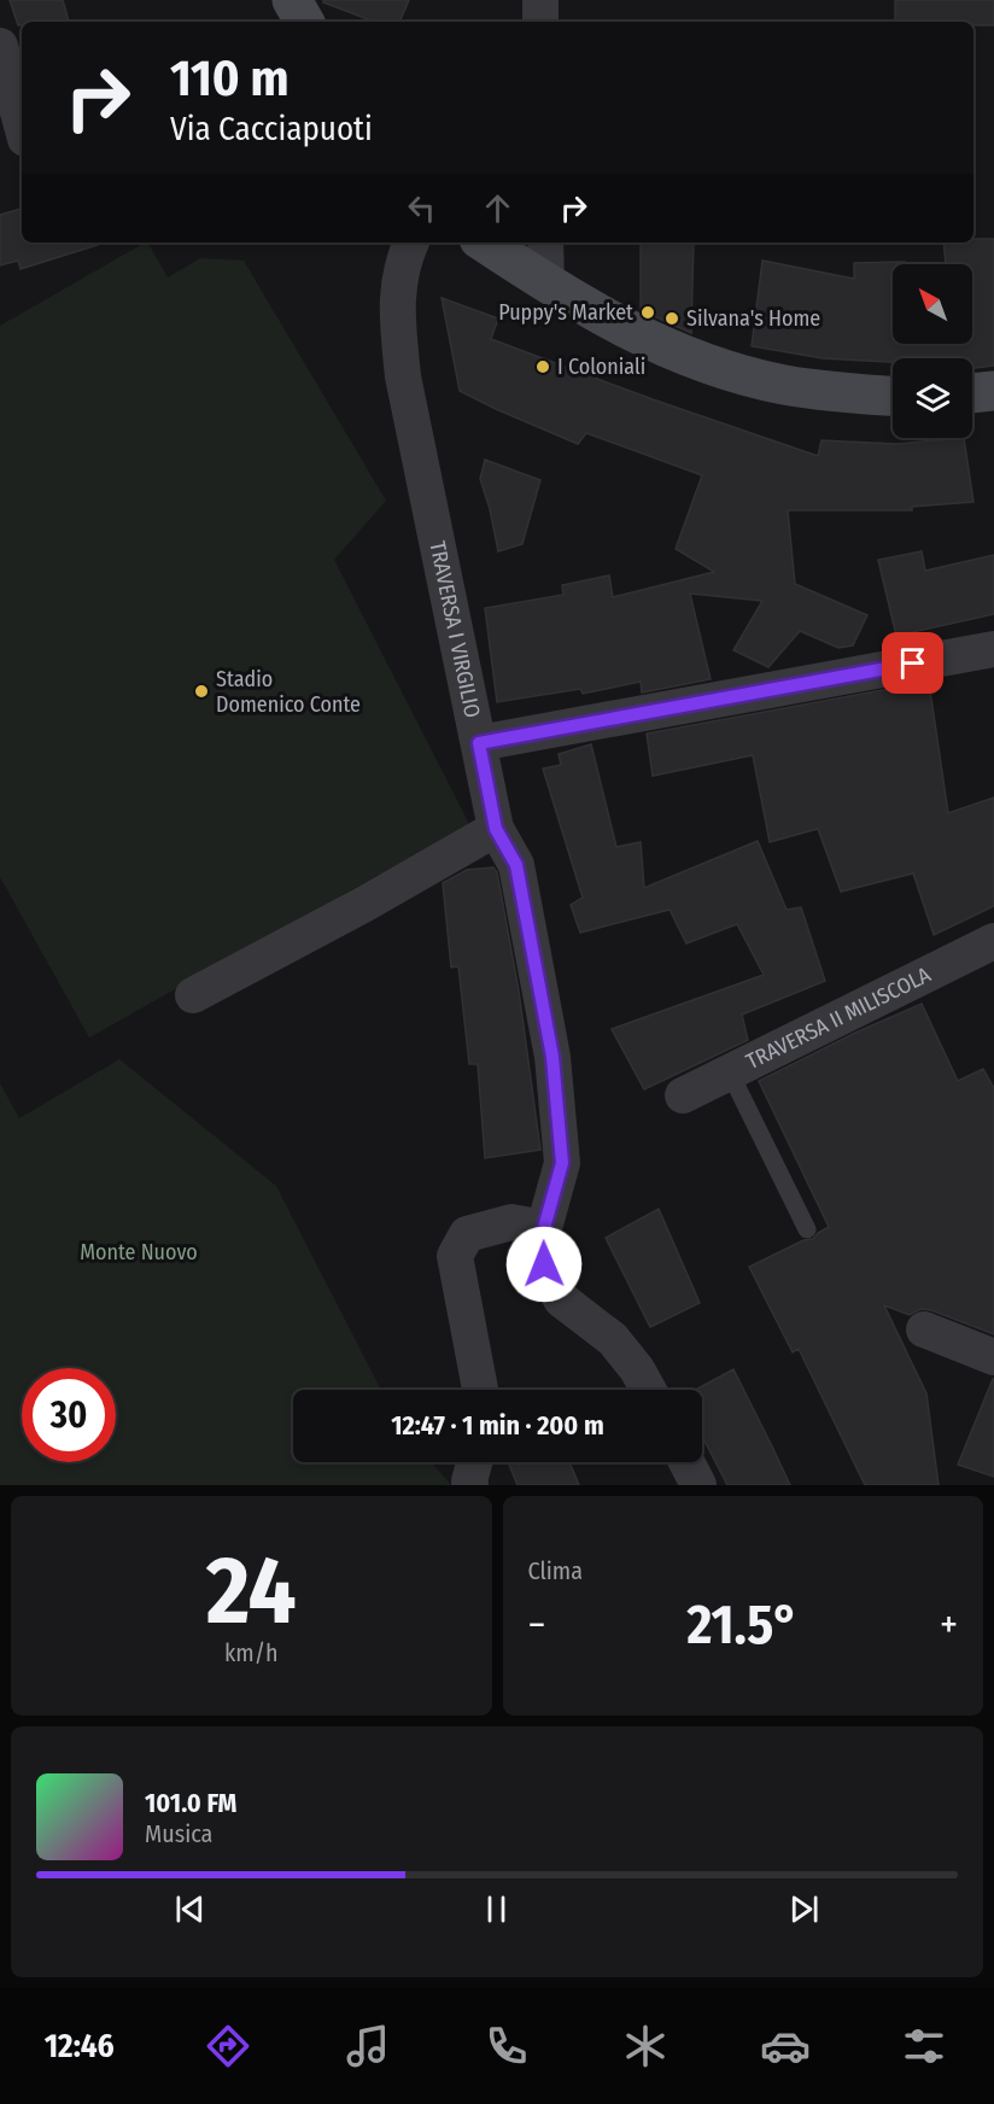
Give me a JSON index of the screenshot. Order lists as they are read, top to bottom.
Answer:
{
  "streets": {
    "street": ["TRAVERSA I VIRGILIO", "TRAVERSA II MILISCOLA"]
  },
  "parks": ["Monte Nuovo"],
  "places": [
    "Puppy's Market",
    "Silvana's Home",
    "I Coloniali",
    "Stadio Domenico Conte"
  ],
  "north": "top left",
  "page": {
    "turn": ["110 m", "Via Cacciapuoti"],
    "limit": "30",
    "trip": "12:47 · 1 min · 200 m",
    "tile": [
      ["24", "km/h"],
      "Clima"
    ],
    "heat": ["−", "21.5°", "+"],
    "song": ["101.0 FM", "Musica"],
    "tabs": "12:46"
  }
}
